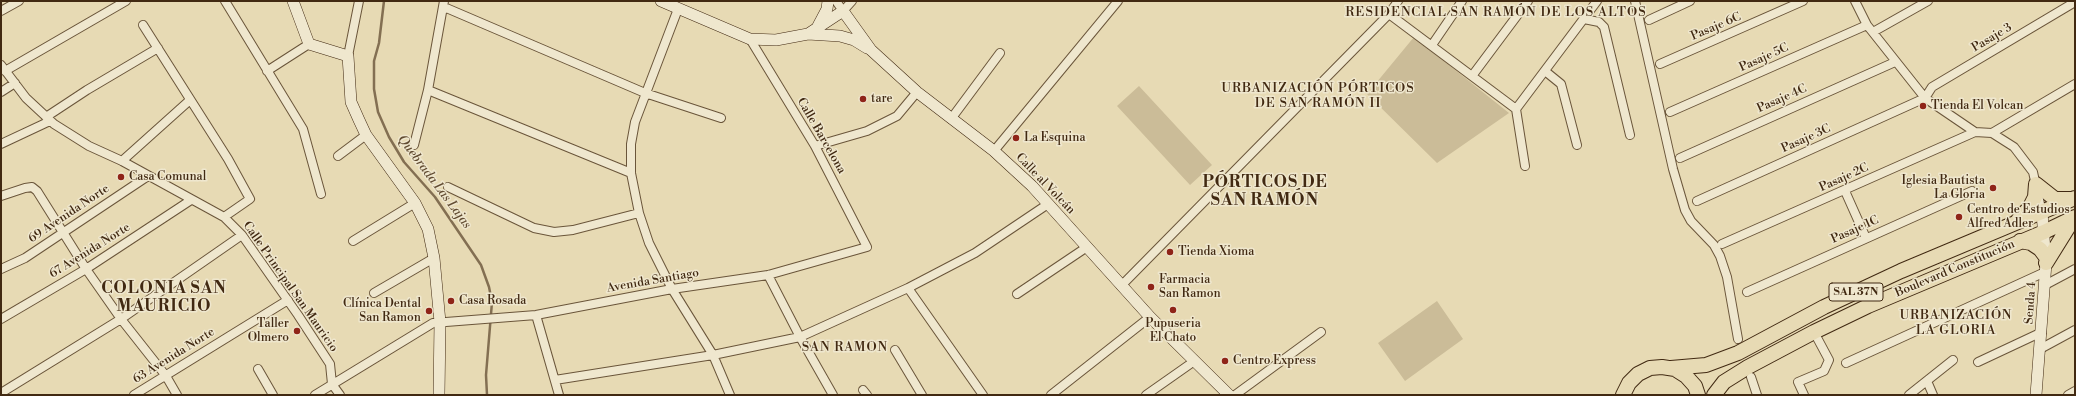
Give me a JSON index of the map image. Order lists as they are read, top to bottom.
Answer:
{
  "streets": {
    "highway": ["Boulevard Constitución", "SAL 37N"],
    "main road": ["Calle al Volcán", "Senda 4"],
    "street": [
      "Pasaje 6C",
      "Pasaje 3",
      "Pasaje 5C",
      "Pasaje 4C",
      "Calle Barcelona",
      "Pasaje 3C",
      "Pasaje 2C",
      "69 Avenida Norte",
      "Pasaje 1C",
      "67 Avenida Norte",
      "Avenida Santiago",
      "Calle Principal San Mauricio",
      "63 Avenida Norte"
    ]
  },
  "crossings": [
    ["Pasaje 3", "Pasaje 3C"],
    ["Calle Barcelona", "Avenida Santiago"],
    ["69 Avenida Norte", "Calle Principal San Mauricio"],
    ["67 Avenida Norte", "Calle Principal San Mauricio"],
    ["Boulevard Constitución", "SAL 37N"],
    ["Boulevard Constitución", "Senda 4"],
    ["Avenida Santiago", "Calle Principal San Mauricio"],
    ["Calle Principal San Mauricio", "63 Avenida Norte"]
  ],
  "districts": [
    "RESIDENCIAL SAN RAMÓN DE LOS ALTOS",
    "URBANIZACIÓN PÓRTICOS DE SAN RAMÓN II",
    "PÓRTICOS DE SAN RAMÓN",
    "COLONIA SAN MAURICIO",
    "URBANIZACIÓN LA GLORIA",
    "SAN RAMON"
  ],
  "water": ["Quebrada Las Lajas"],
  "places": [
    "tare",
    "Tienda El Volcan",
    "La Esquina",
    "Casa Comunal",
    "Iglesia Bautista La Gloria",
    "Centro de Estudios Alfred Adler",
    "Tienda Xioma",
    "Farmacia San Ramon",
    "Casa Rosada",
    "Pupuseria El Chato",
    "Clínica Dental San Ramon",
    "Taller Olmero",
    "Centro Express"
  ]
}
